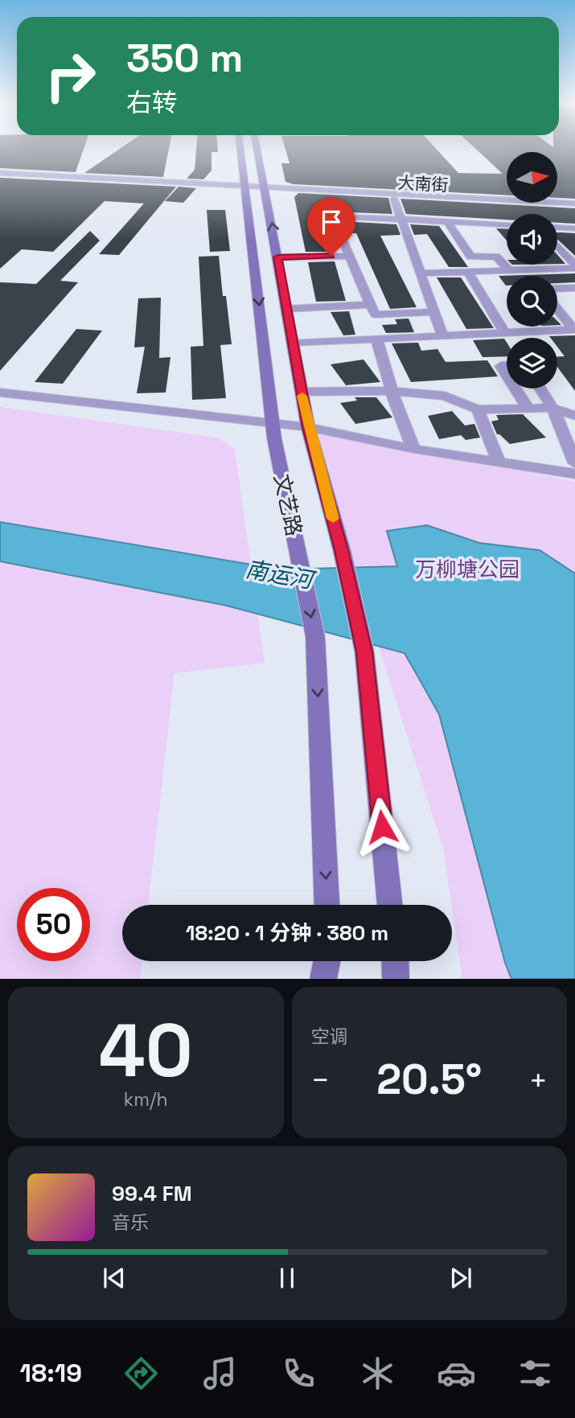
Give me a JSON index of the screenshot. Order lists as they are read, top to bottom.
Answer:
{
  "streets": {
    "main road": ["文艺路"],
    "street": ["大南街"]
  },
  "crossings": [
    ["大南街", "文艺路"]
  ],
  "water": ["南运河"],
  "parks": ["万柳塘公园"],
  "north": "right",
  "page": {
    "turn": ["350 m", "右转"],
    "limit": "50",
    "trip": "18:20 · 1 分钟 · 380 m",
    "tile": [
      ["40", "km/h"],
      "空调"
    ],
    "heat": ["−", "20.5°", "+"],
    "song": ["99.4 FM", "音乐"],
    "tabs": "18:19"
  }
}
